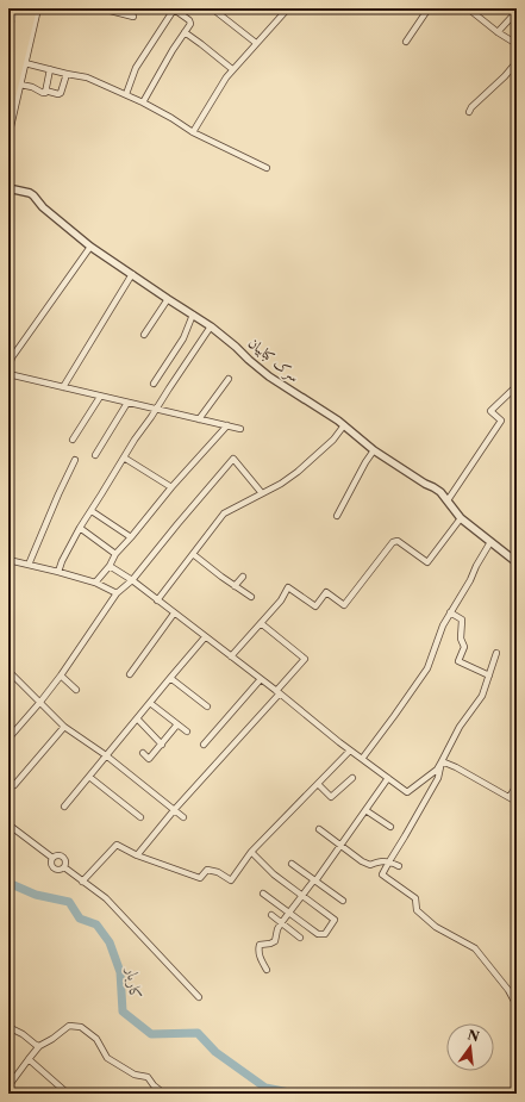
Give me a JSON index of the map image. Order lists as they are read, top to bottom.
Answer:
{
  "streets": {
    "street": ["سرک کبابیان"]
  },
  "water": ["کاربار"],
  "north": "top"
}
